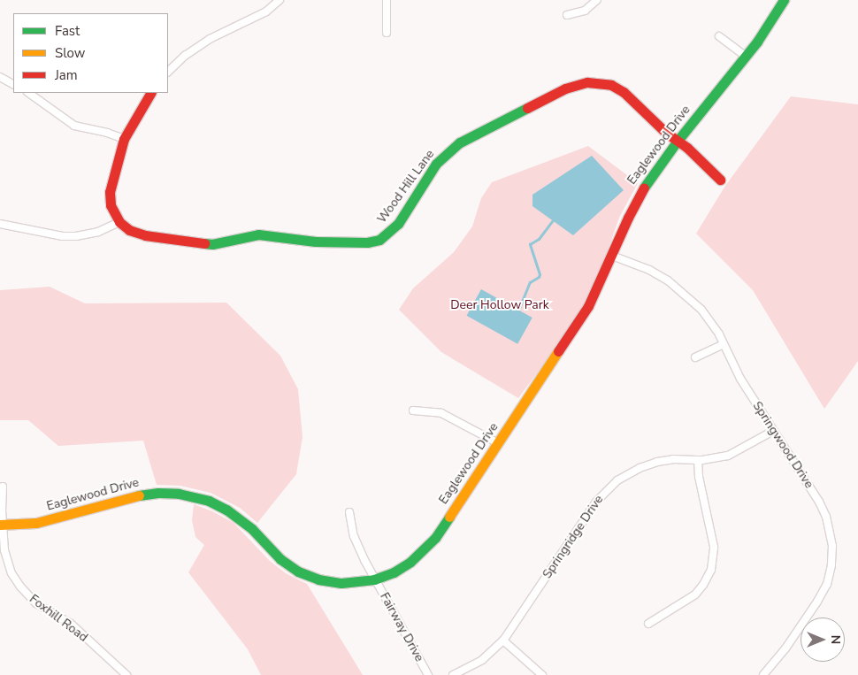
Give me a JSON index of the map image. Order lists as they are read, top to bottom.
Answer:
{
  "streets": {
    "main road": ["Eaglewood Drive", "Wood Hill Lane"],
    "street": [
      "Springwood Drive",
      "Springridge Drive",
      "Foxhill Road",
      "Fairway Drive"
    ]
  },
  "crossings": [
    ["Eaglewood Drive", "Wood Hill Lane"],
    ["Eaglewood Drive", "Springwood Drive"],
    ["Eaglewood Drive", "Foxhill Road"],
    ["Eaglewood Drive", "Fairway Drive"],
    ["Springwood Drive", "Springridge Drive"]
  ],
  "parks": ["Deer Hollow Park"],
  "legend": ["Fast", "Slow", "Jam"],
  "north": "right"
}
